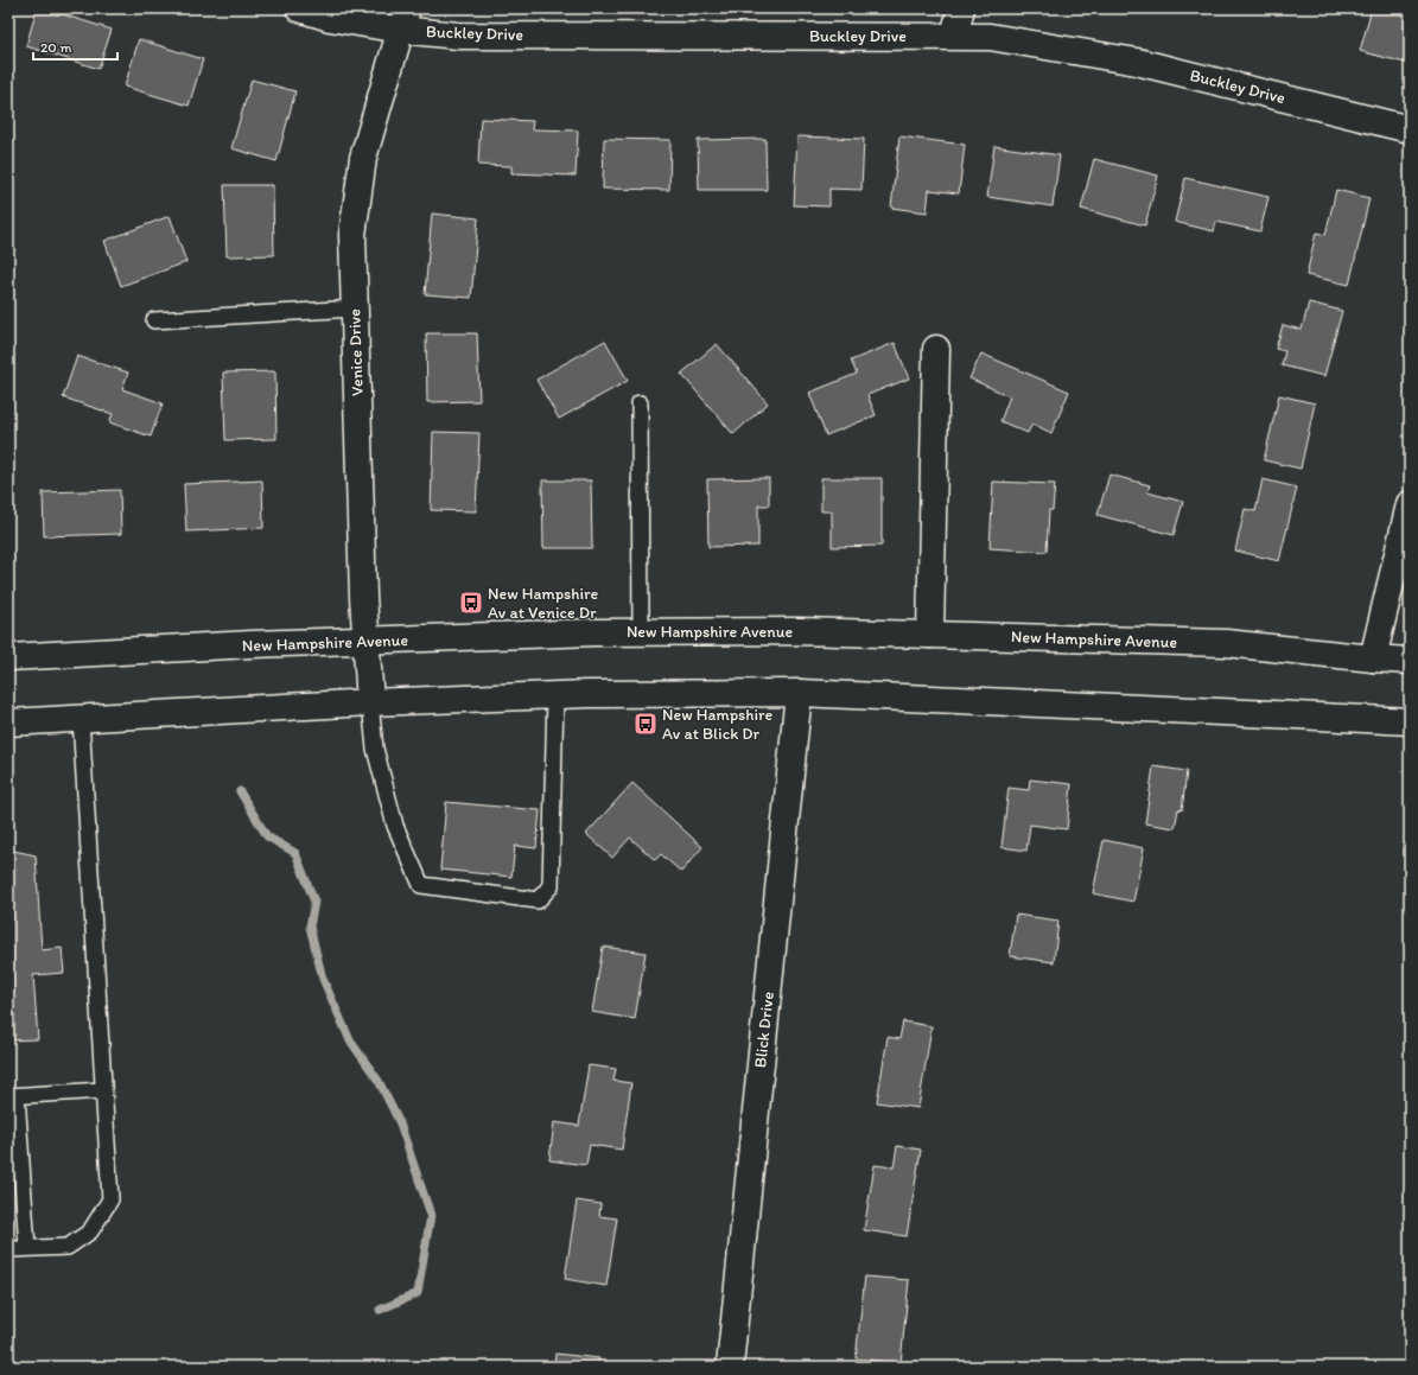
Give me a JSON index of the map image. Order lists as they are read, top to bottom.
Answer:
{
  "streets": {
    "street": [
      "Buckley Drive",
      "Venice Drive",
      "New Hampshire Avenue",
      "Blick Drive"
    ]
  },
  "crossings": [
    ["Buckley Drive", "Venice Drive"],
    ["Venice Drive", "New Hampshire Avenue"]
  ],
  "places": {
    "bus stop": ["New Hampshire Av at Venice Dr", "New Hampshire Av at Blick Dr"]
  },
  "scale_bar": "20 m"
}
